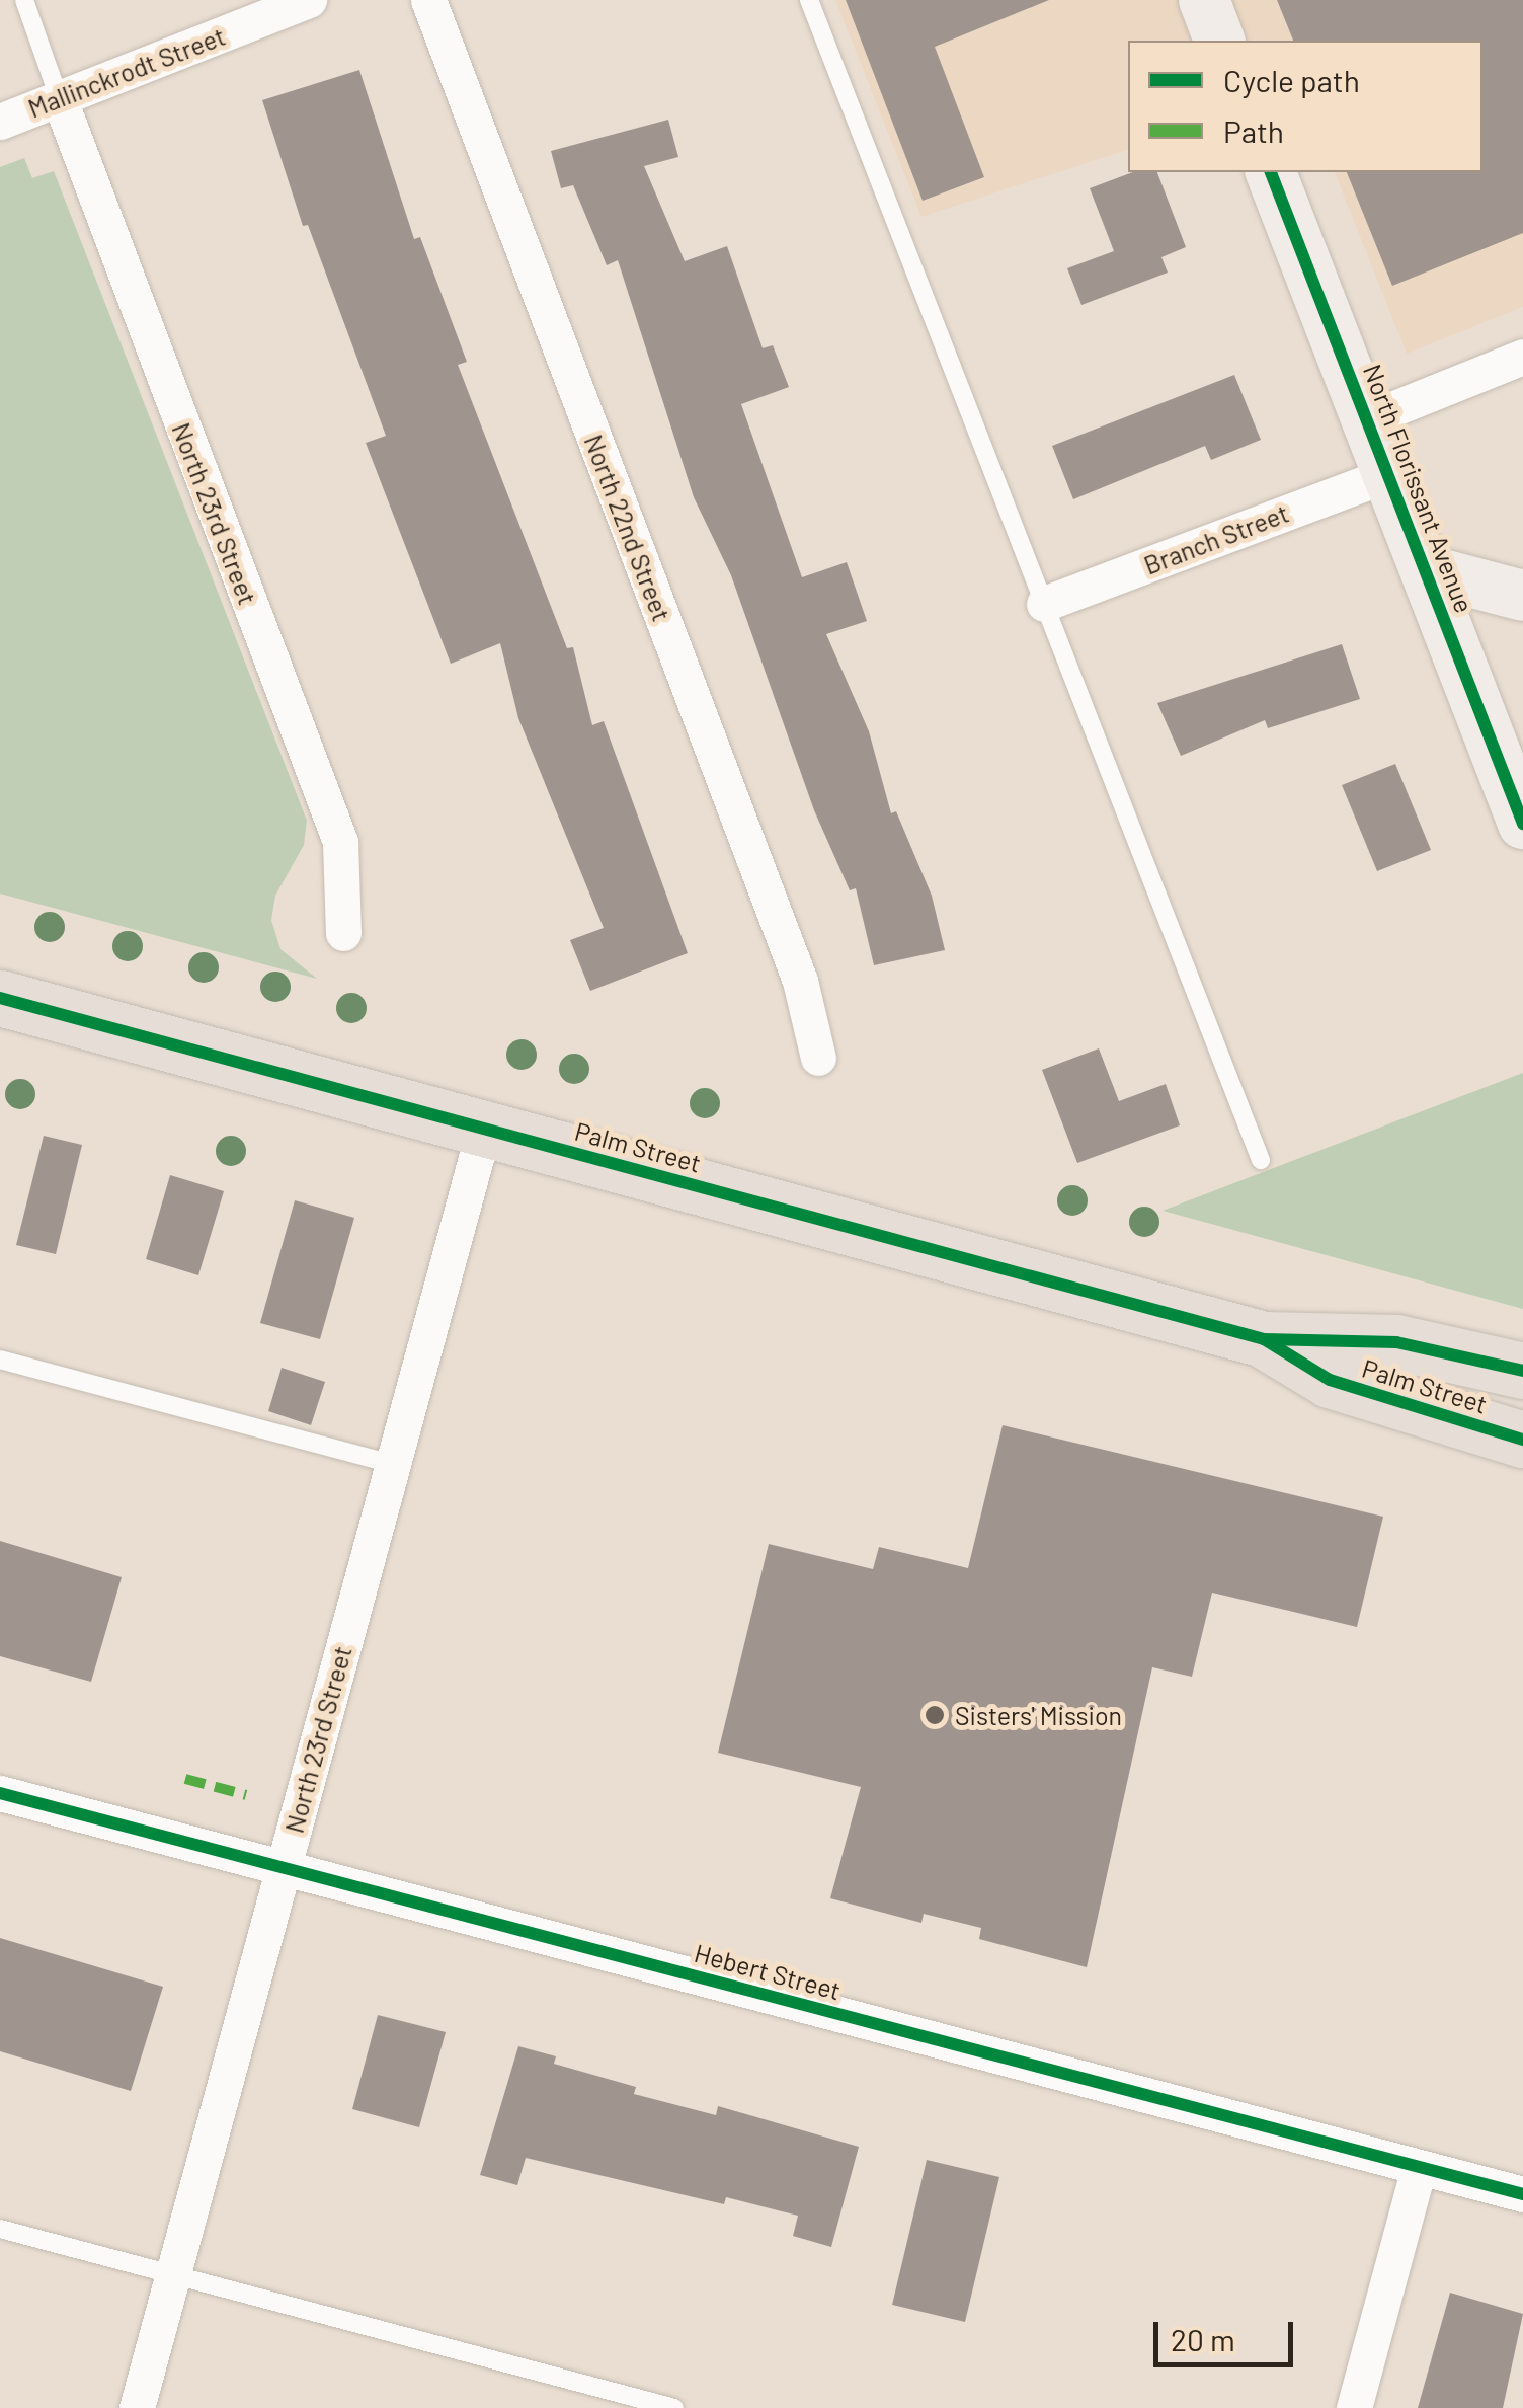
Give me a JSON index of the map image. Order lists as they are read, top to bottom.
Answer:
{
  "streets": {
    "main road": ["North Florissant Avenue", "Palm Street"],
    "street": [
      "Mallinckrodt Street",
      "North 23rd Street",
      "North 22nd Street",
      "Branch Street",
      "Hebert Street"
    ]
  },
  "crossings": [
    ["Mallinckrodt Street", "North 23rd Street"],
    ["North Florissant Avenue", "Branch Street"],
    ["North 23rd Street", "Palm Street"],
    ["North 23rd Street", "Hebert Street"]
  ],
  "places": ["Sisters' Mission"],
  "legend": ["Cycle path", "Path"],
  "scale_bar": "20 m"
}
